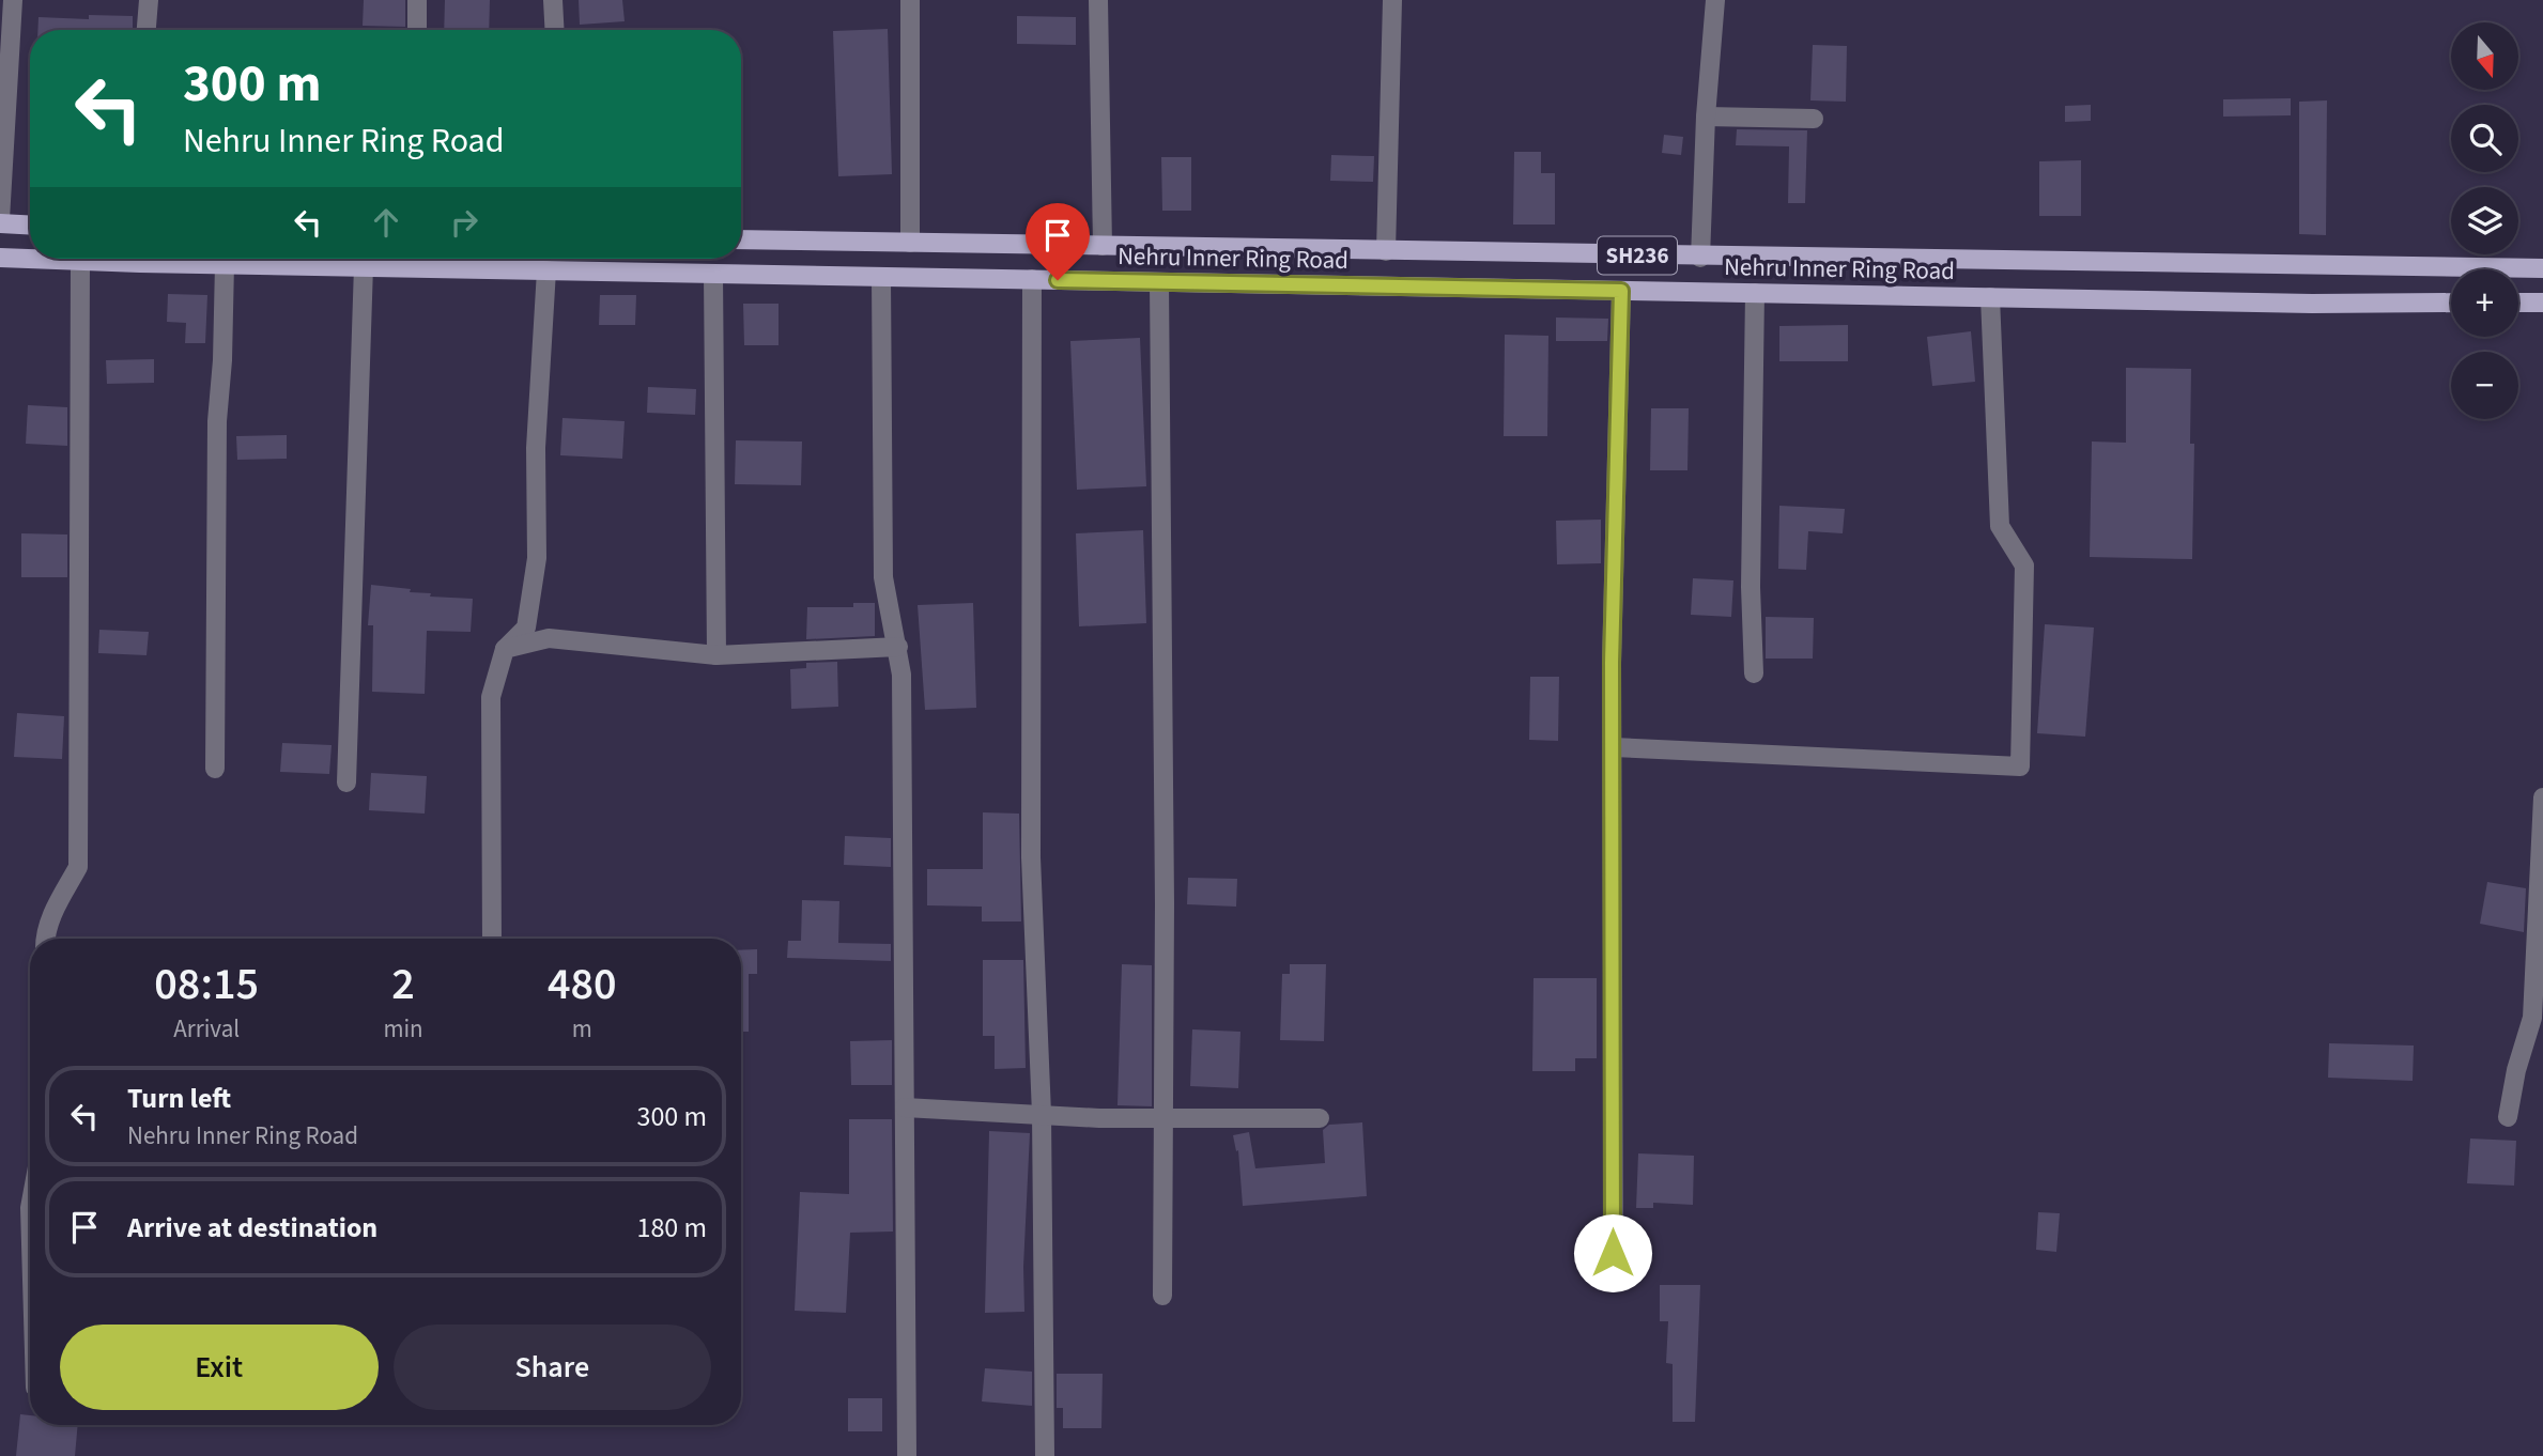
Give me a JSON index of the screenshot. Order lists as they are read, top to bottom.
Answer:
{
  "streets": {
    "main road": ["SH236", "Nehru Inner Ring Road"]
  },
  "north": "bottom",
  "page": {
    "map_buttons": ["+", "−"],
    "turn": ["300 m", "Nehru Inner Ring Road"],
    "eta": [
      "08:15",
      "Arrival",
      "2",
      "min",
      "480",
      "m"
    ],
    "list": [
      {
        "name": "Turn left",
        "note": "Nehru Inner Ring Road",
        "value": "300 m"
      },
      {
        "name": "Arrive at destination",
        "value": "180 m"
      }
    ],
    "buttons": ["Exit", "Share"]
  }
}
